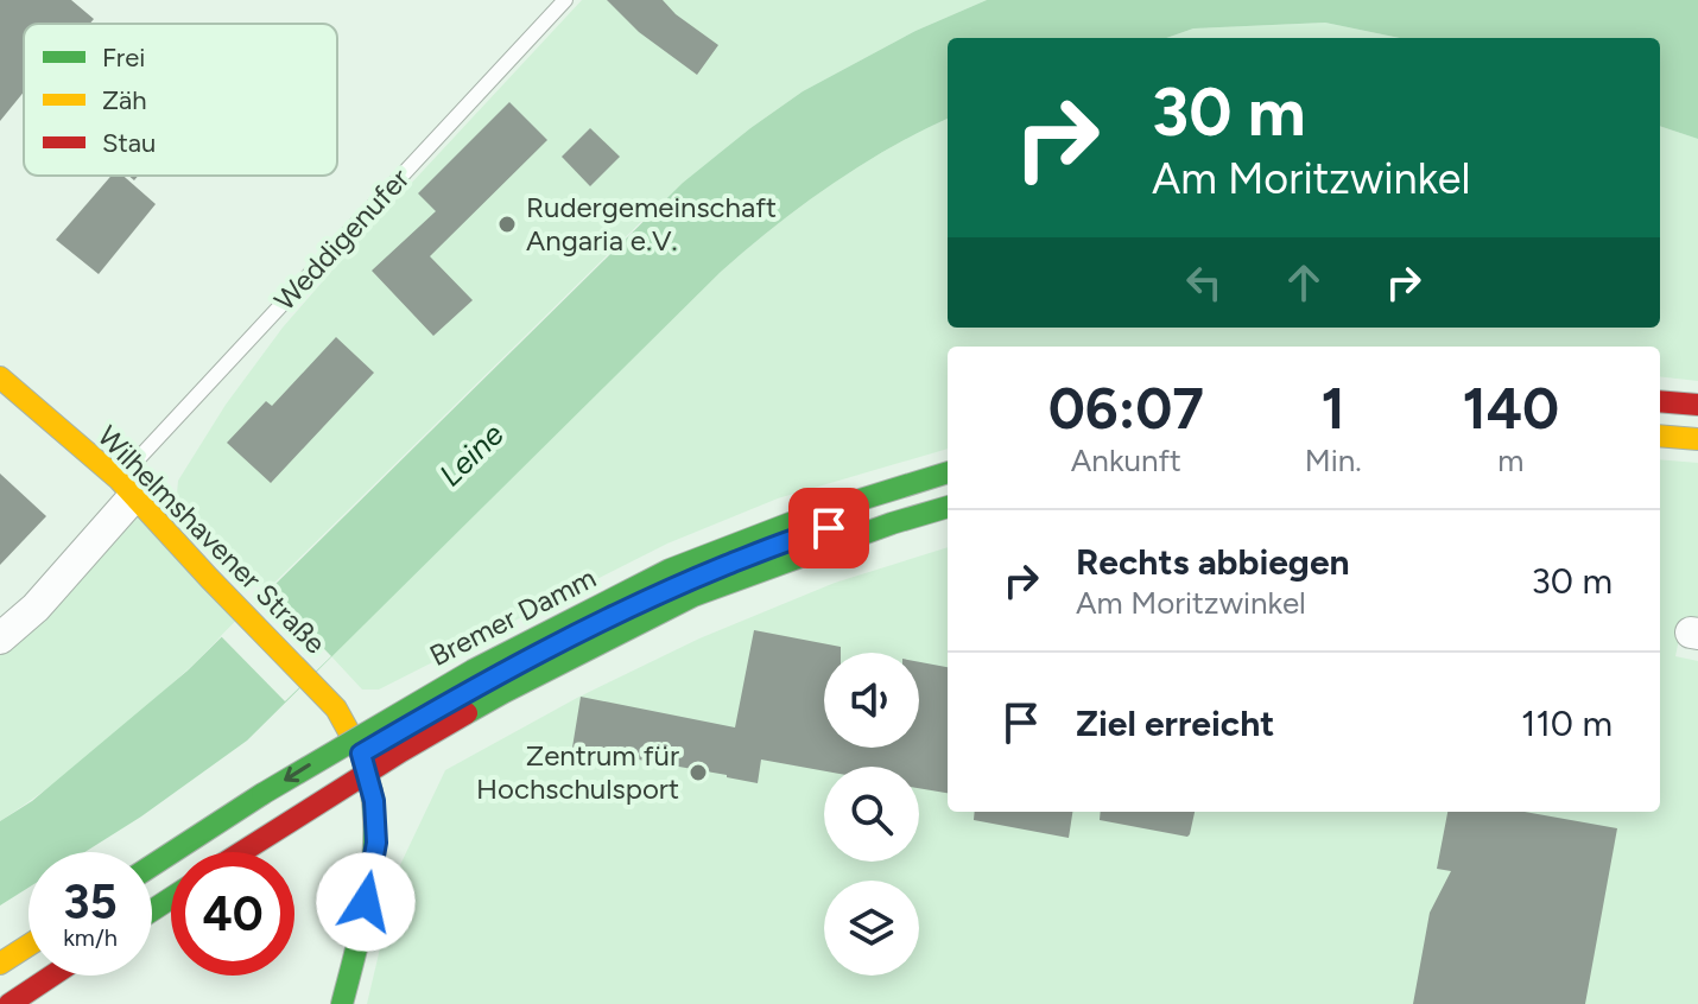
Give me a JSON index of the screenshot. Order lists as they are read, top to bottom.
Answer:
{
  "streets": {
    "main road": ["Wilhelmshavener Straße", "Bremer Damm"],
    "street": ["Weddigenufer"]
  },
  "crossings": [
    ["Weddigenufer", "Wilhelmshavener Straße"]
  ],
  "water": ["Leine"],
  "places": ["Rudergemeinschaft Angaria e.V.", "Zentrum für Hochschulsport"],
  "legend": ["Frei", "Zäh", "Stau"],
  "page": {
    "turn": ["30 m", "Am Moritzwinkel"],
    "eta": [
      "06:07",
      "Ankunft",
      "1",
      "Min.",
      "140",
      "m"
    ],
    "list": [
      {
        "name": "Rechts abbiegen",
        "note": "Am Moritzwinkel",
        "value": "30 m"
      },
      {
        "name": "Ziel erreicht",
        "value": "110 m"
      }
    ],
    "speed": "35 km/h",
    "limit": "40"
  }
}
